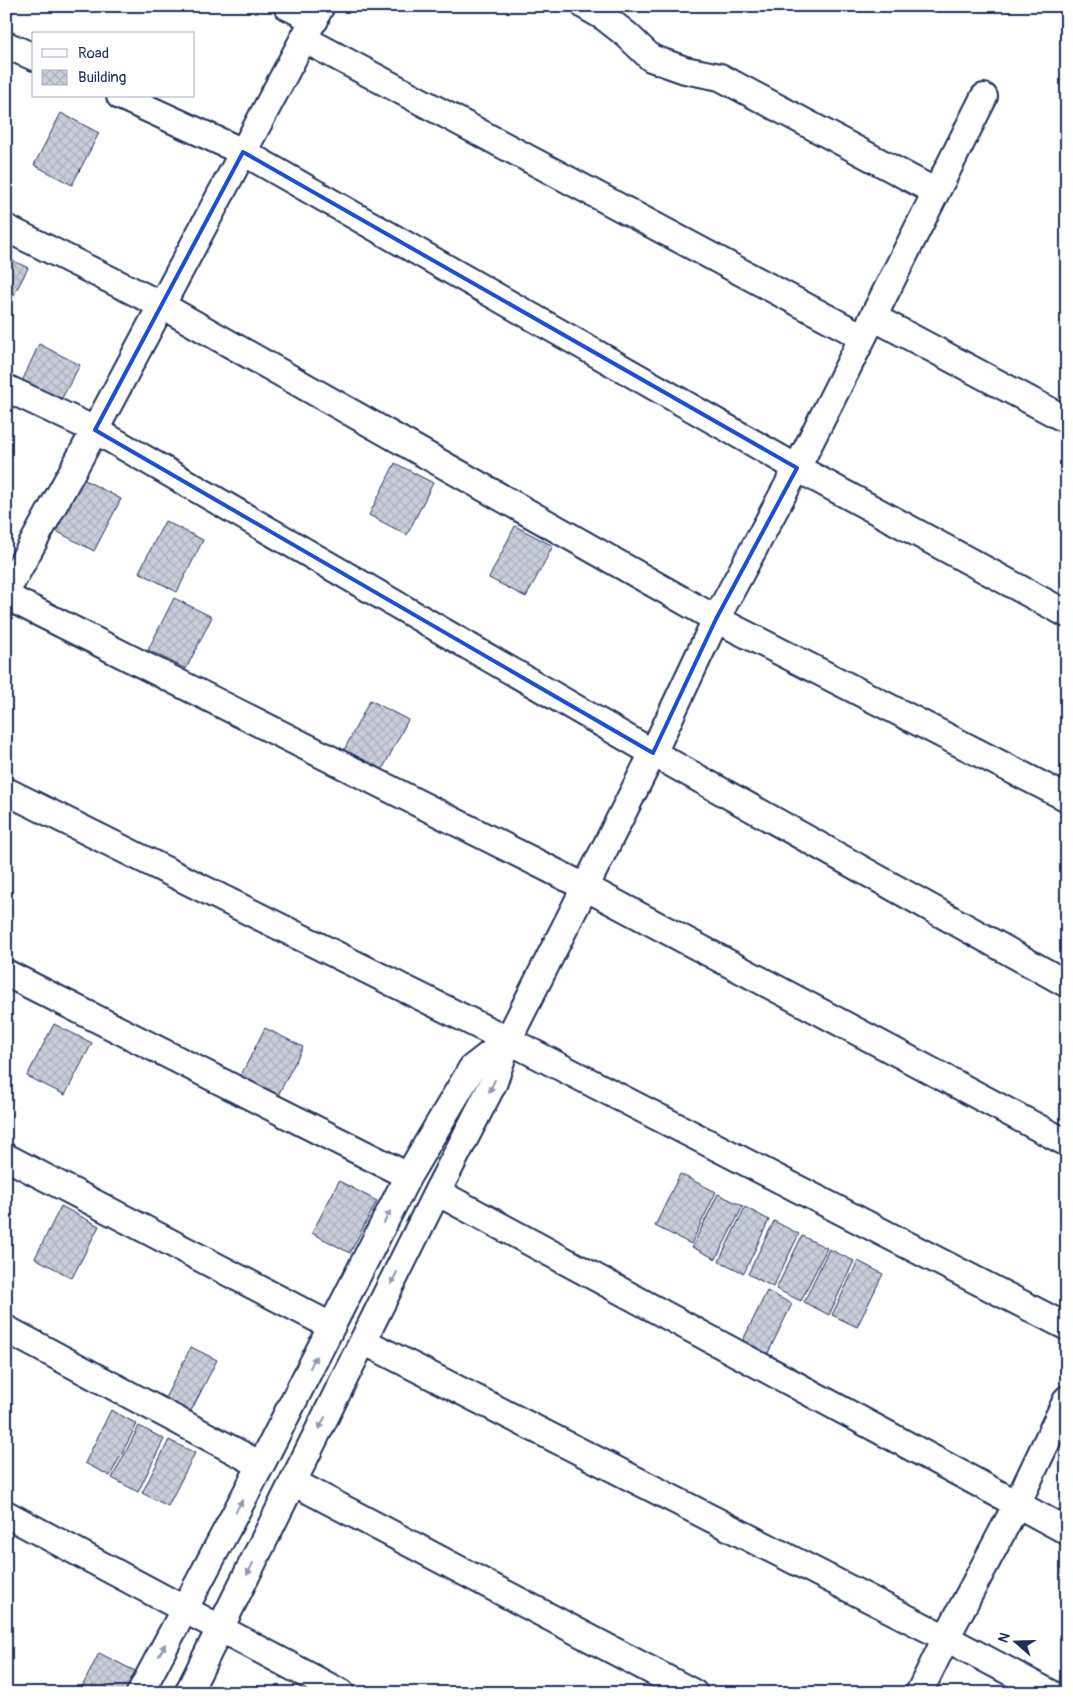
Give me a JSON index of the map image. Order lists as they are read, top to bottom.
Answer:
{
  "legend": ["Road", "Building"],
  "north": "left"
}
